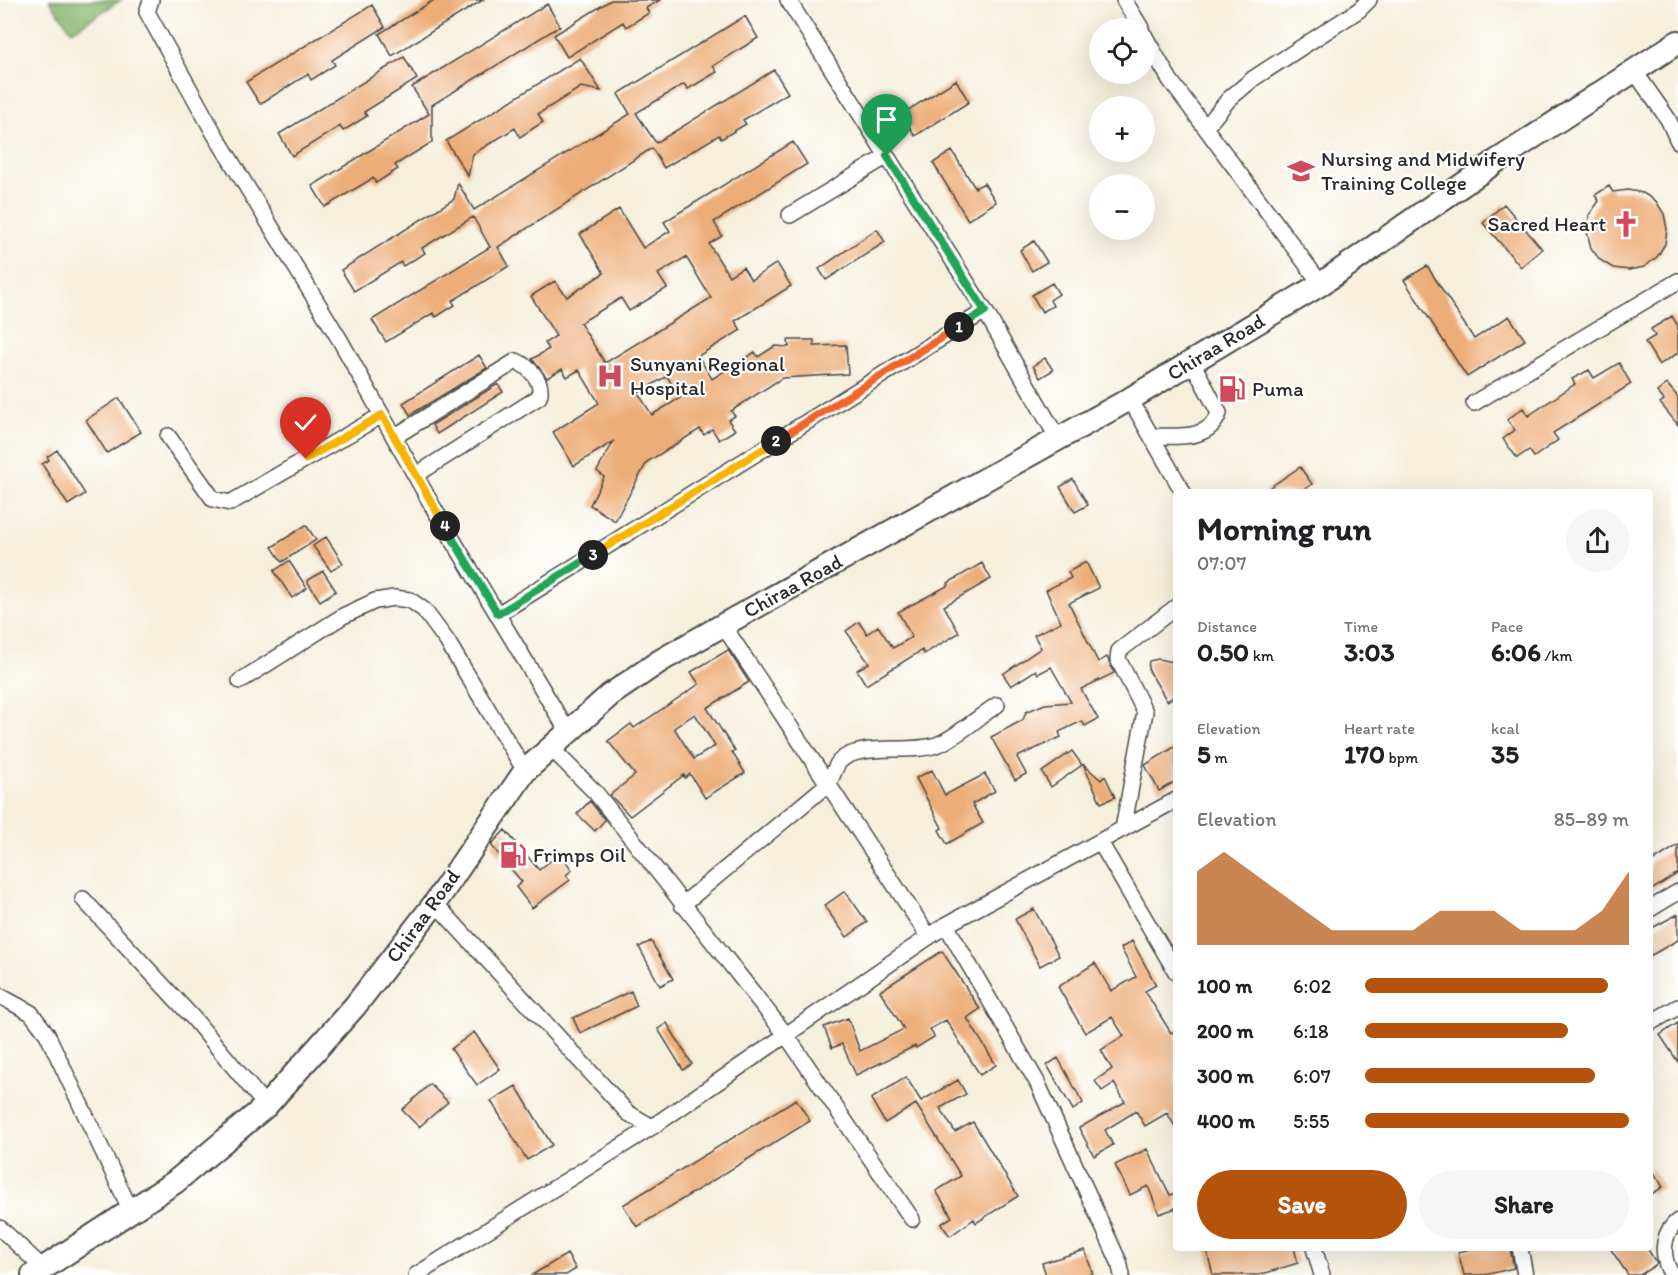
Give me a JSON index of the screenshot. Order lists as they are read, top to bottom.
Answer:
{
  "streets": {
    "highway": ["Chiraa Road"]
  },
  "places": {
    "school or university": ["Nursing and Midwifery Training College"],
    "church": ["Sacred Heart"],
    "hospital": ["Sunyani Regional Hospital"],
    "fuel station": ["Puma", "Frimps Oil"]
  },
  "page": {
    "map_buttons": ["+", "−"],
    "pins": [
      "1",
      "2",
      "4",
      "3"
    ],
    "heading": ["Morning run", "07:07"],
    "stats": [
      ["Distance", "0.50 km"],
      ["Time", "3:03"],
      ["Pace", "6:06 /km"],
      ["Elevation", "5 m"],
      ["Heart rate", "170 bpm"],
      ["kcal", "35"]
    ],
    "chart": ["Elevation", "85–89 m"],
    "list": [
      {
        "name": "100 m",
        "note": "6:02"
      },
      {
        "name": "200 m",
        "note": "6:18"
      },
      {
        "name": "300 m",
        "note": "6:07"
      },
      {
        "name": "400 m",
        "note": "5:55"
      }
    ],
    "buttons": ["Save", "Share"]
  }
}
